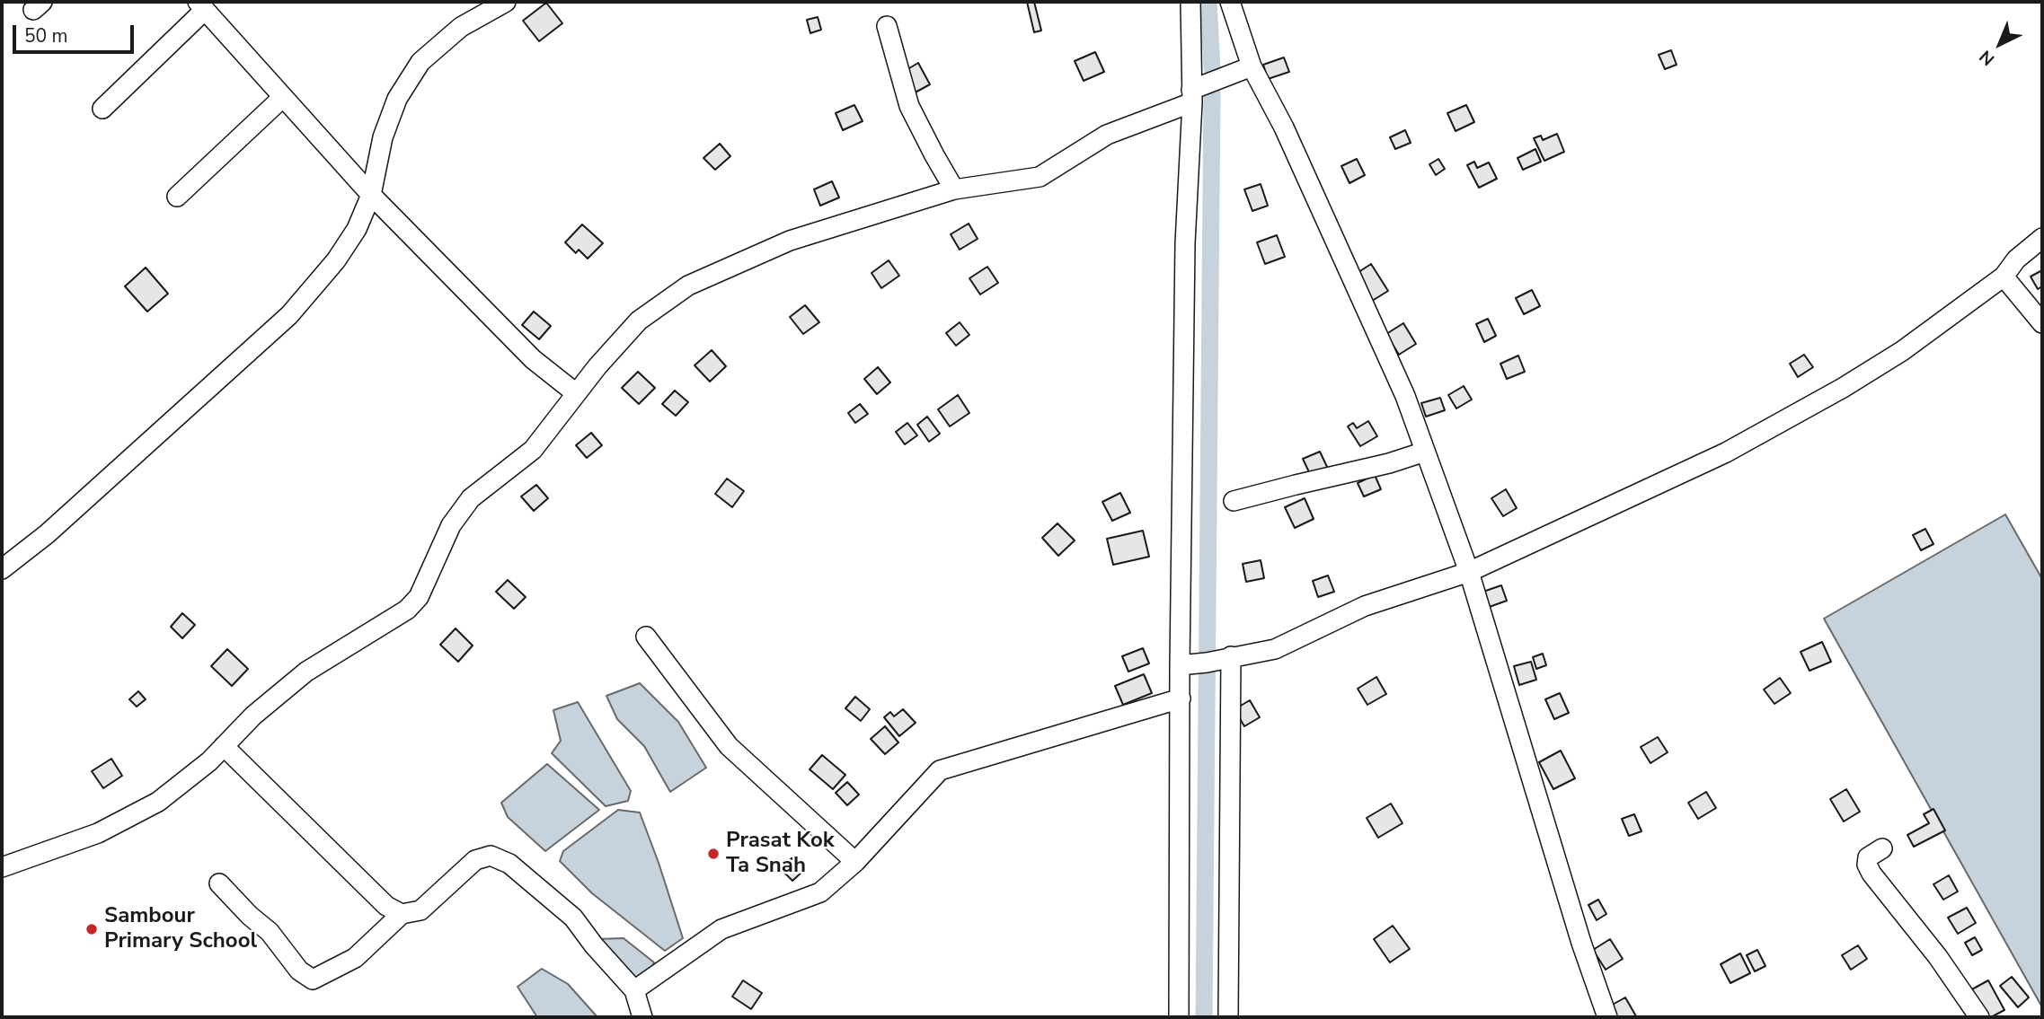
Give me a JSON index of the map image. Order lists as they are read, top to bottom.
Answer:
{
  "places": ["Prasat Kok Ta Snah", "Sambour Primary School"],
  "scale_bar": "50 m",
  "north": "bottom left"
}
